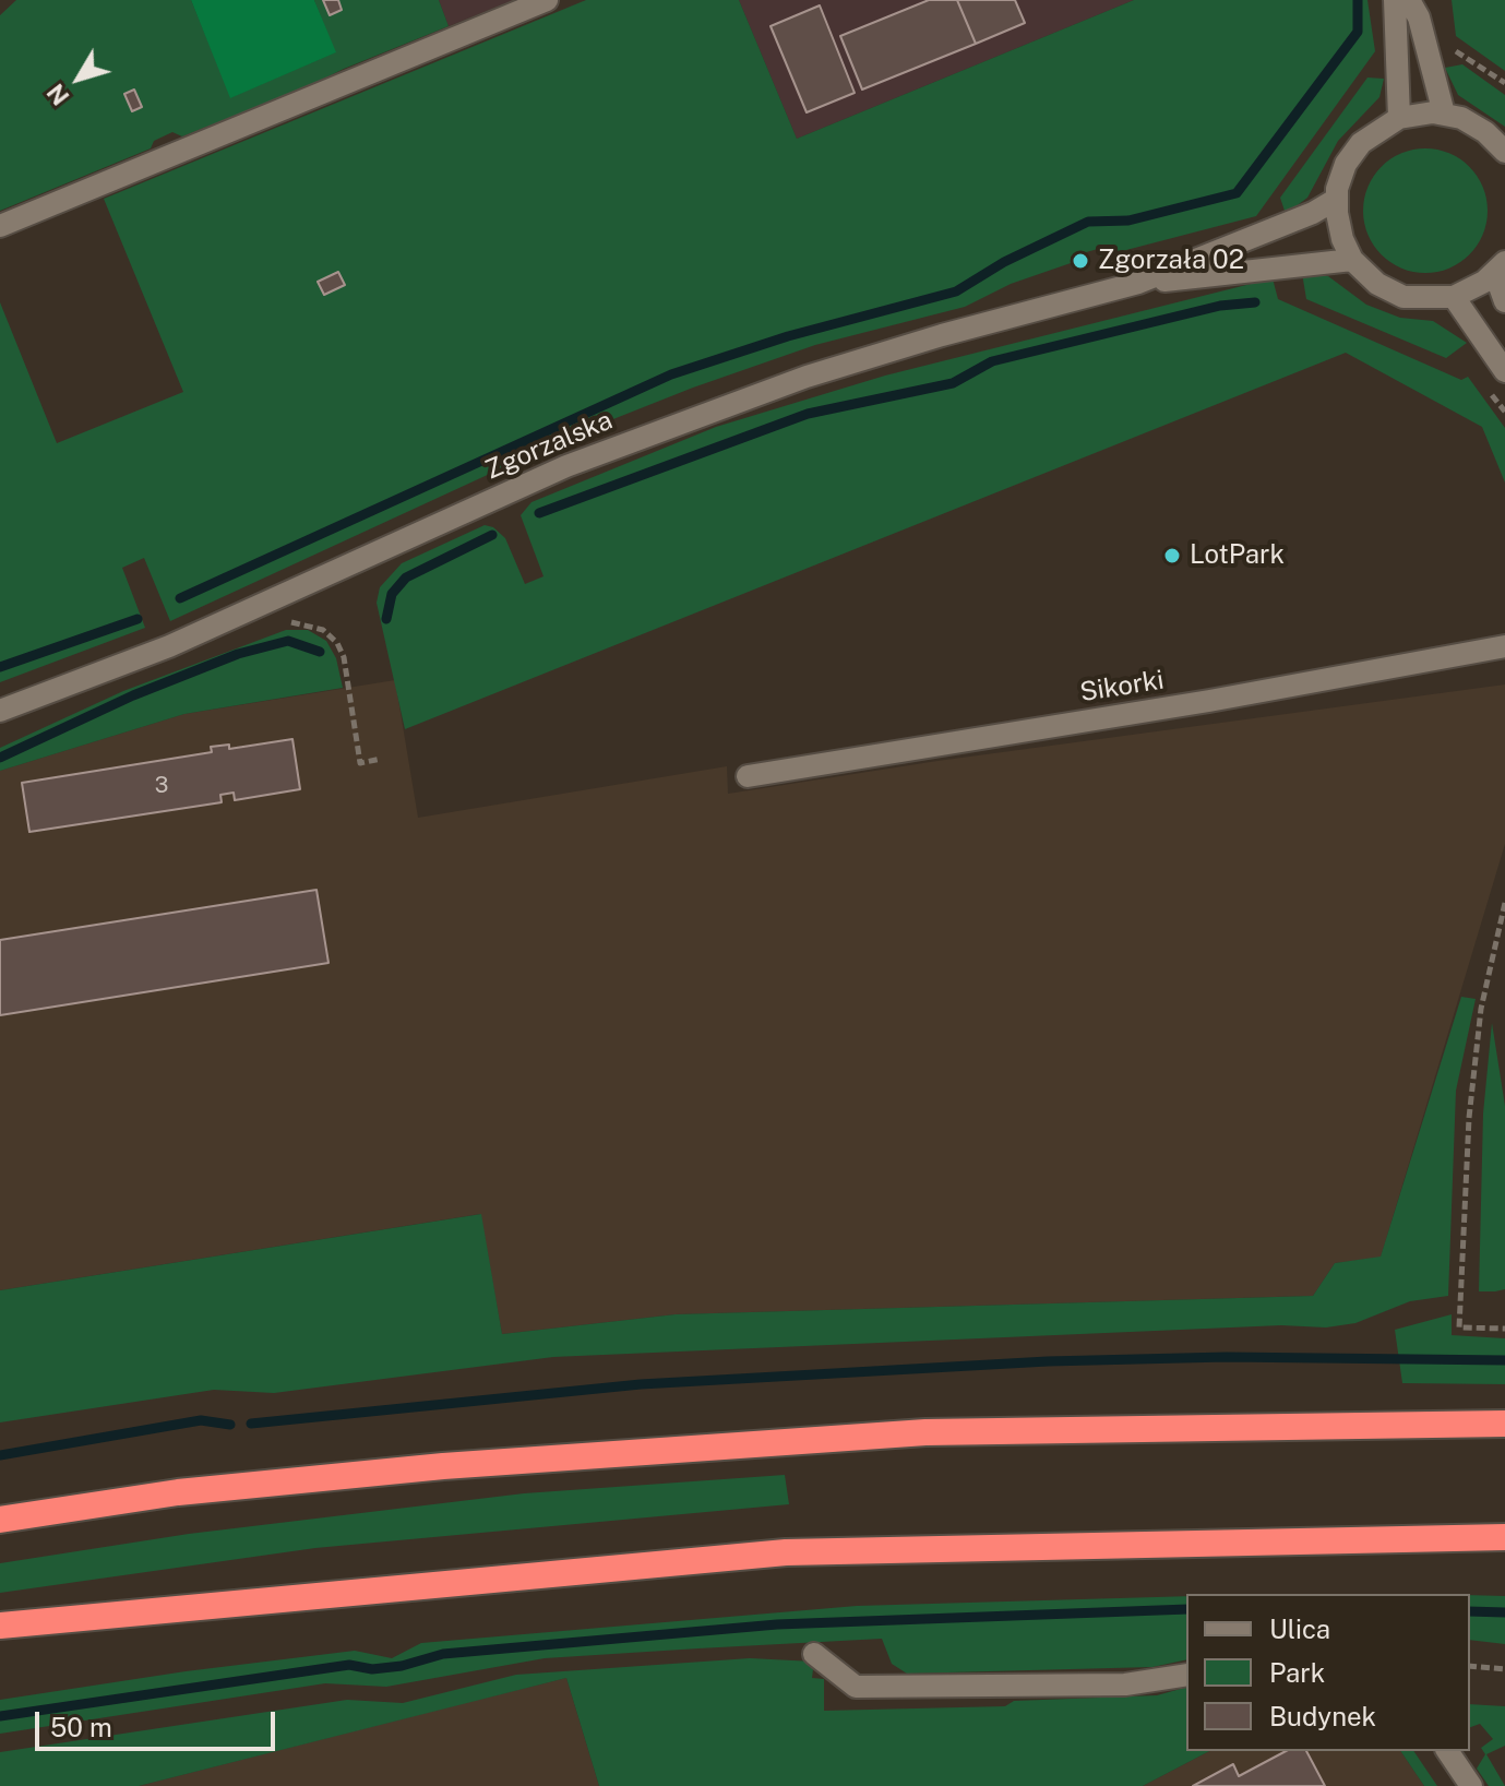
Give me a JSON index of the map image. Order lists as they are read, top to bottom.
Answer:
{
  "streets": {
    "street": ["Zgorzalska", "Sikorki"]
  },
  "places": ["Zgorzała 02", "LotPark"],
  "house_numbers": ["3"],
  "legend": ["Ulica", "Park", "Budynek"],
  "scale_bar": "50 m",
  "north": "bottom left"
}
